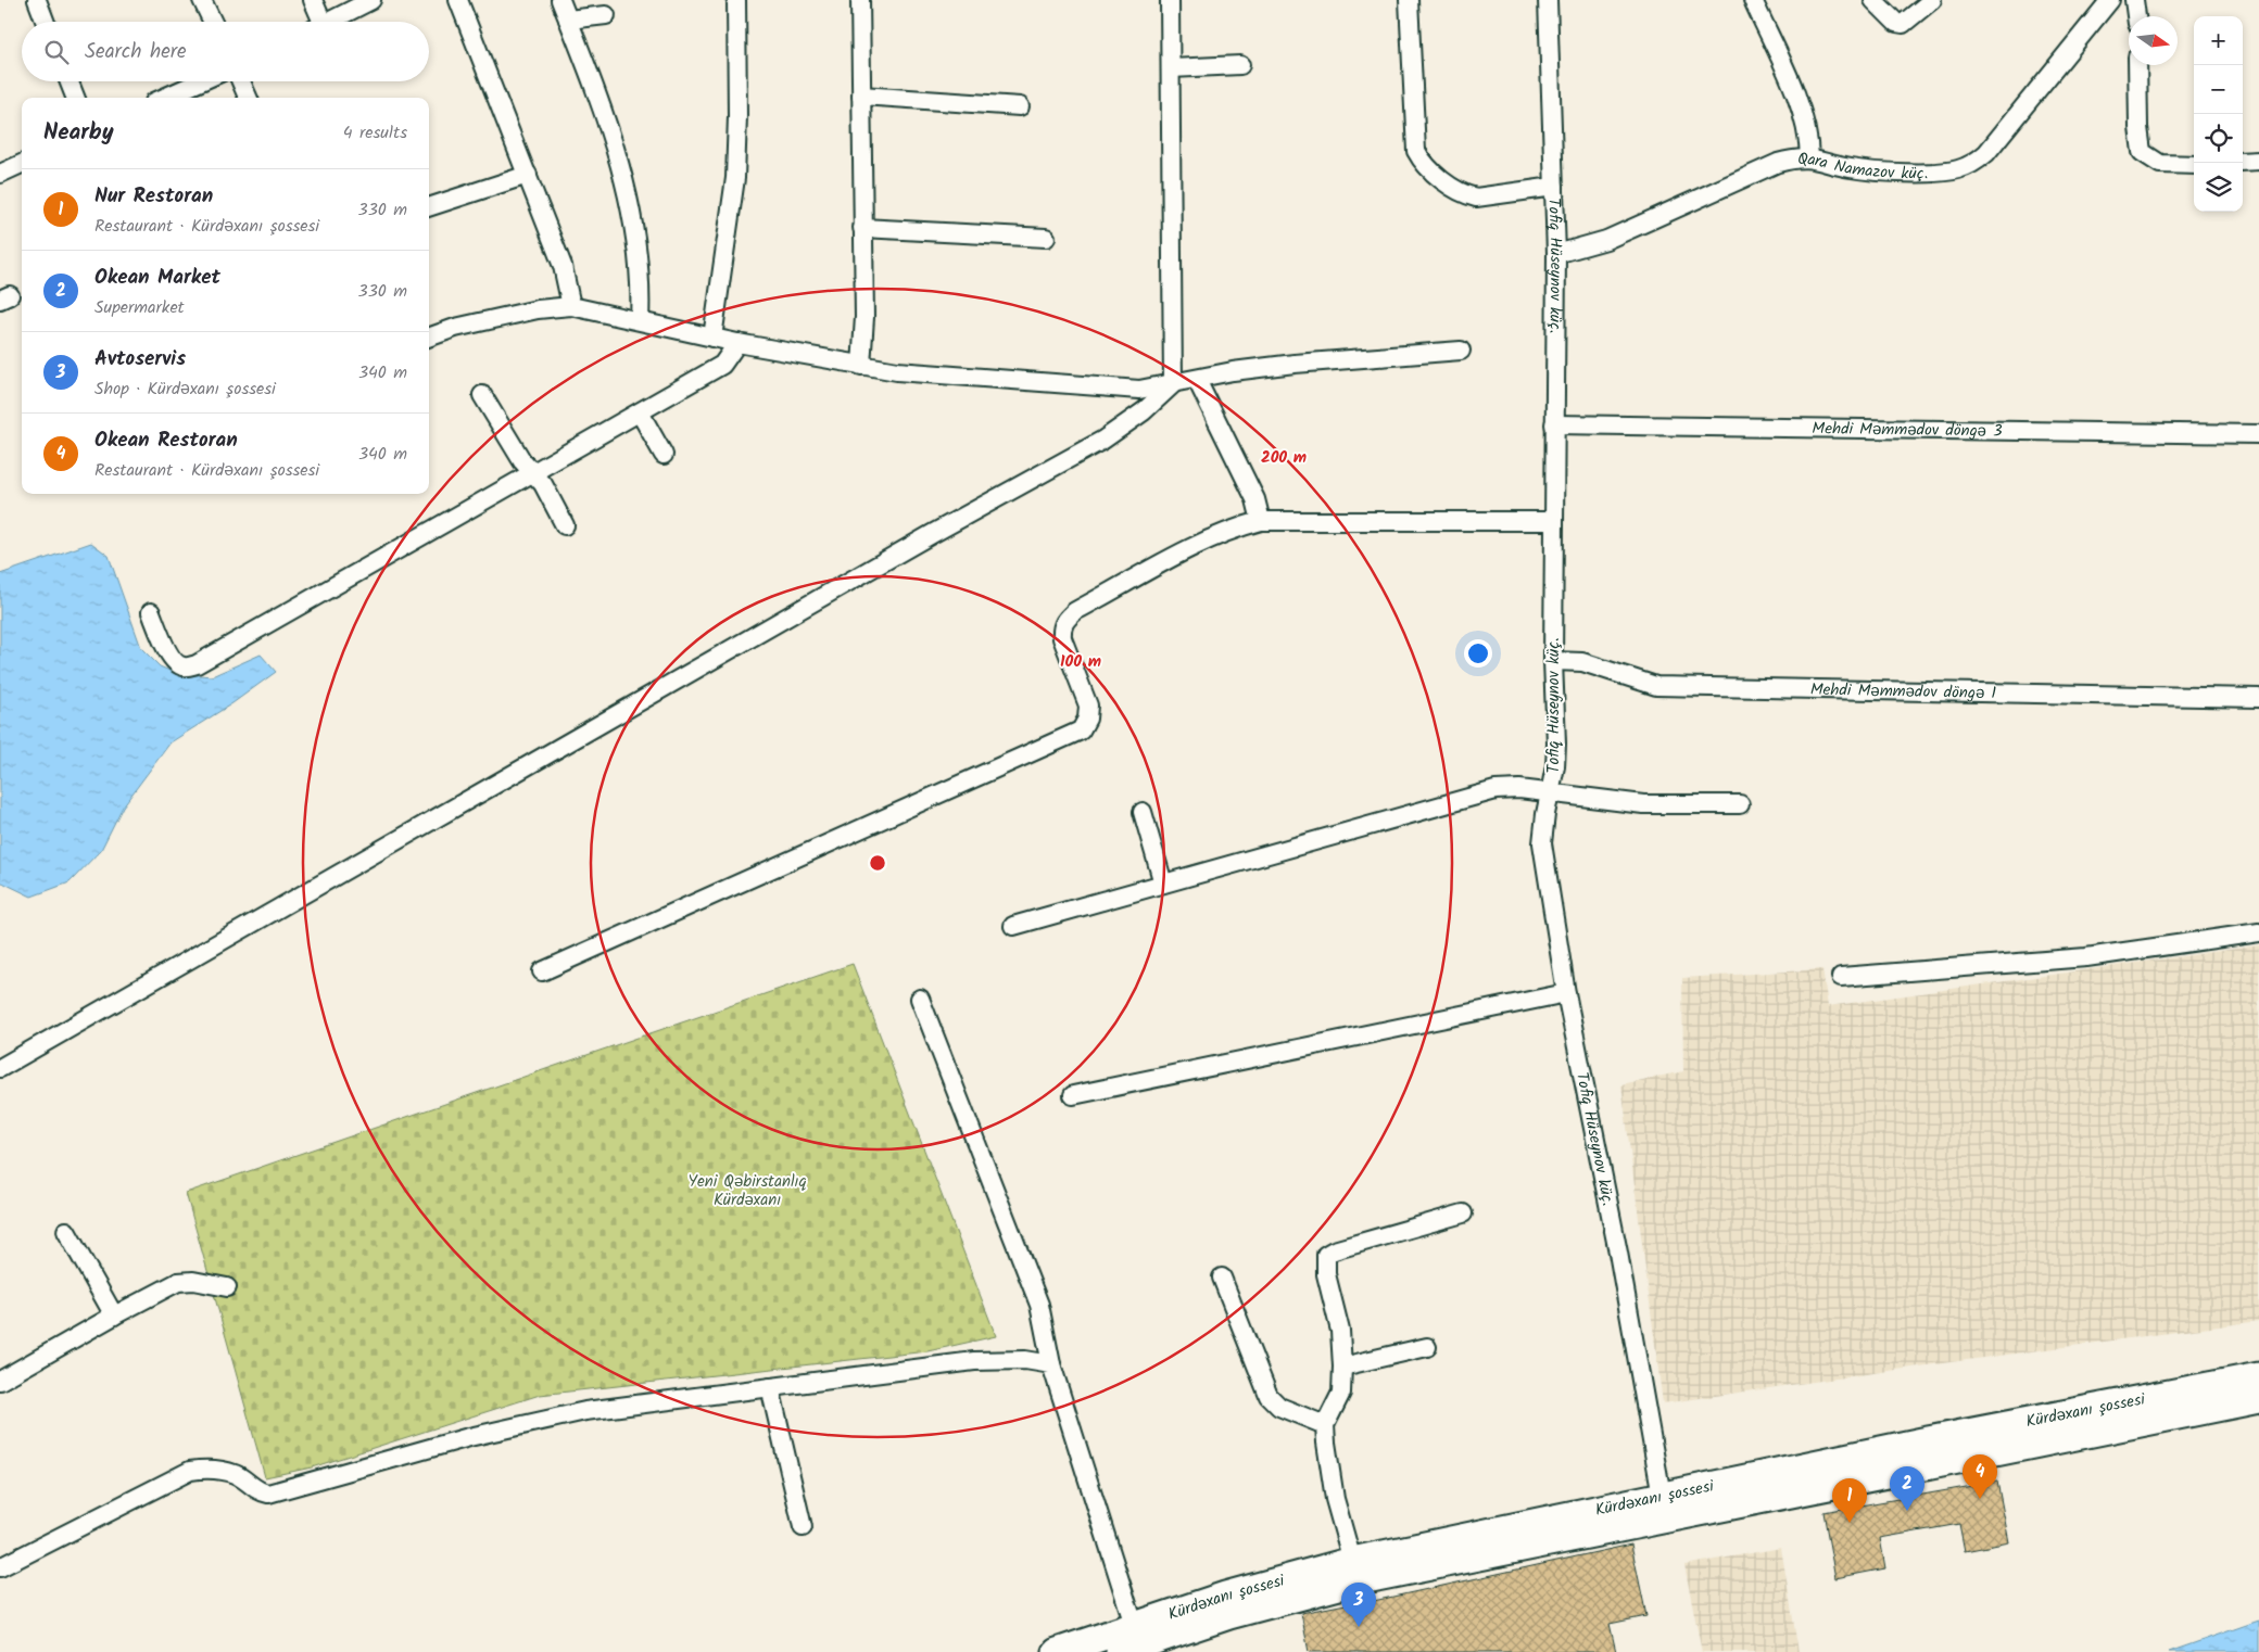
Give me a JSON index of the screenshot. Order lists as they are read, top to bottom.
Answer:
{
  "streets": {
    "main road": ["Kürdəxanı şossesi"],
    "street": [
      "Qara Namazov küç.",
      "Tofiq Hüseynov küç.",
      "Mehdi Məmmədov döngə 3",
      "Mehdi Məmmədov döngə 1"
    ]
  },
  "crossings": [
    ["Qara Namazov küç.", "Tofiq Hüseynov küç."],
    ["Tofiq Hüseynov küç.", "Mehdi Məmmədov döngə 3"],
    ["Tofiq Hüseynov küç.", "Mehdi Məmmədov döngə 1"],
    ["Tofiq Hüseynov küç.", "Kürdəxanı şossesi"]
  ],
  "parks": ["Yeni Qəbirstanlıq Kürdəxanı"],
  "north": "right",
  "page": {
    "map_buttons": ["+", "−"],
    "search": "Search here",
    "heading": ["Nearby", "4 results"],
    "list": [
      {
        "mark": "1",
        "name": "Nur Restoran",
        "note": "Restaurant · Kürdəxanı şossesi",
        "value": "330 m"
      },
      {
        "mark": "2",
        "name": "Okean Market",
        "note": "Supermarket",
        "value": "330 m"
      },
      {
        "mark": "3",
        "name": "Avtoservis",
        "note": "Shop · Kürdəxanı şossesi",
        "value": "340 m"
      },
      {
        "mark": "4",
        "name": "Okean Restoran",
        "note": "Restaurant · Kürdəxanı şossesi",
        "value": "340 m"
      }
    ],
    "pins": [
      "4",
      "2",
      "1",
      "3"
    ]
  },
  "rings": ["200 m", "100 m"]
}
